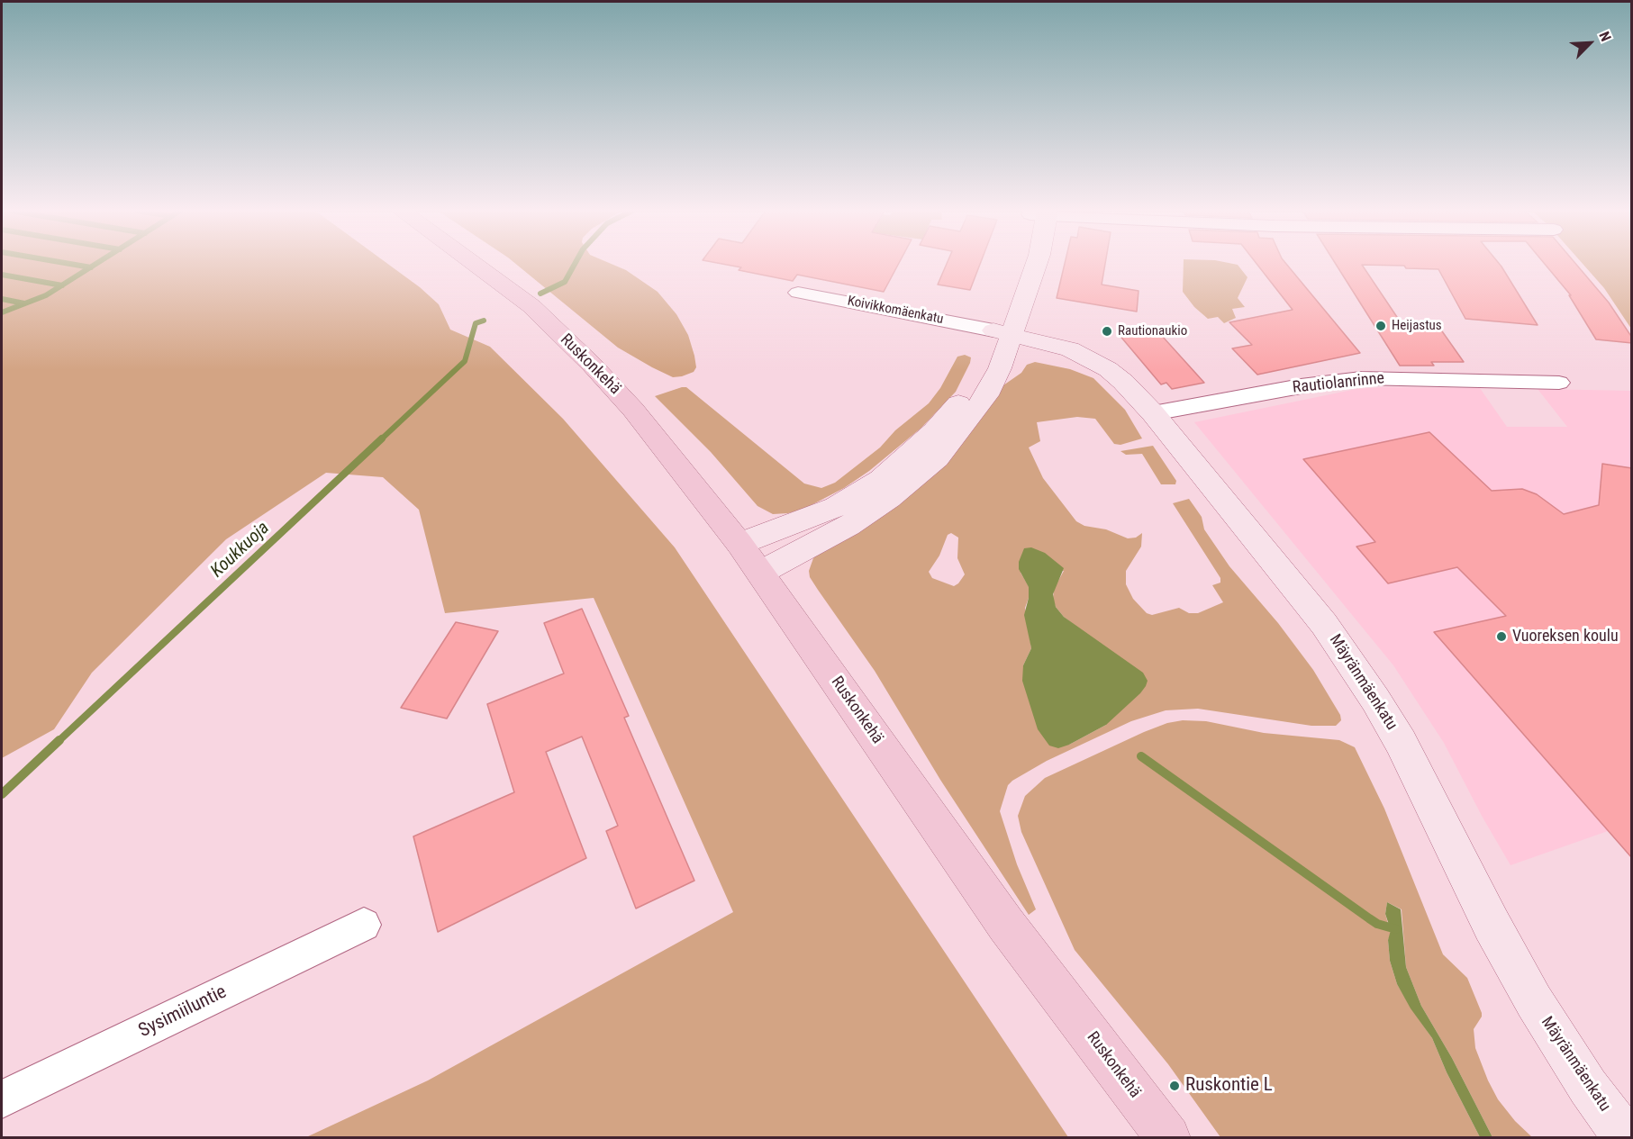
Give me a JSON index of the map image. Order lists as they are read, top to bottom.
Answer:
{
  "streets": {
    "main road": ["Ruskonkehä", "Mäyränmäenkatu"],
    "street": ["Koivikkomäenkatu", "Rautiolanrinne", "Sysimiiluntie"]
  },
  "crossings": [
    ["Koivikkomäenkatu", "Mäyränmäenkatu"],
    ["Rautiolanrinne", "Mäyränmäenkatu"]
  ],
  "water": ["Koukkuoja"],
  "places": [
    "Heijastus",
    "Rautionaukio",
    "Vuoreksen koulu",
    "Ruskontie L"
  ],
  "north": "top right"
}
